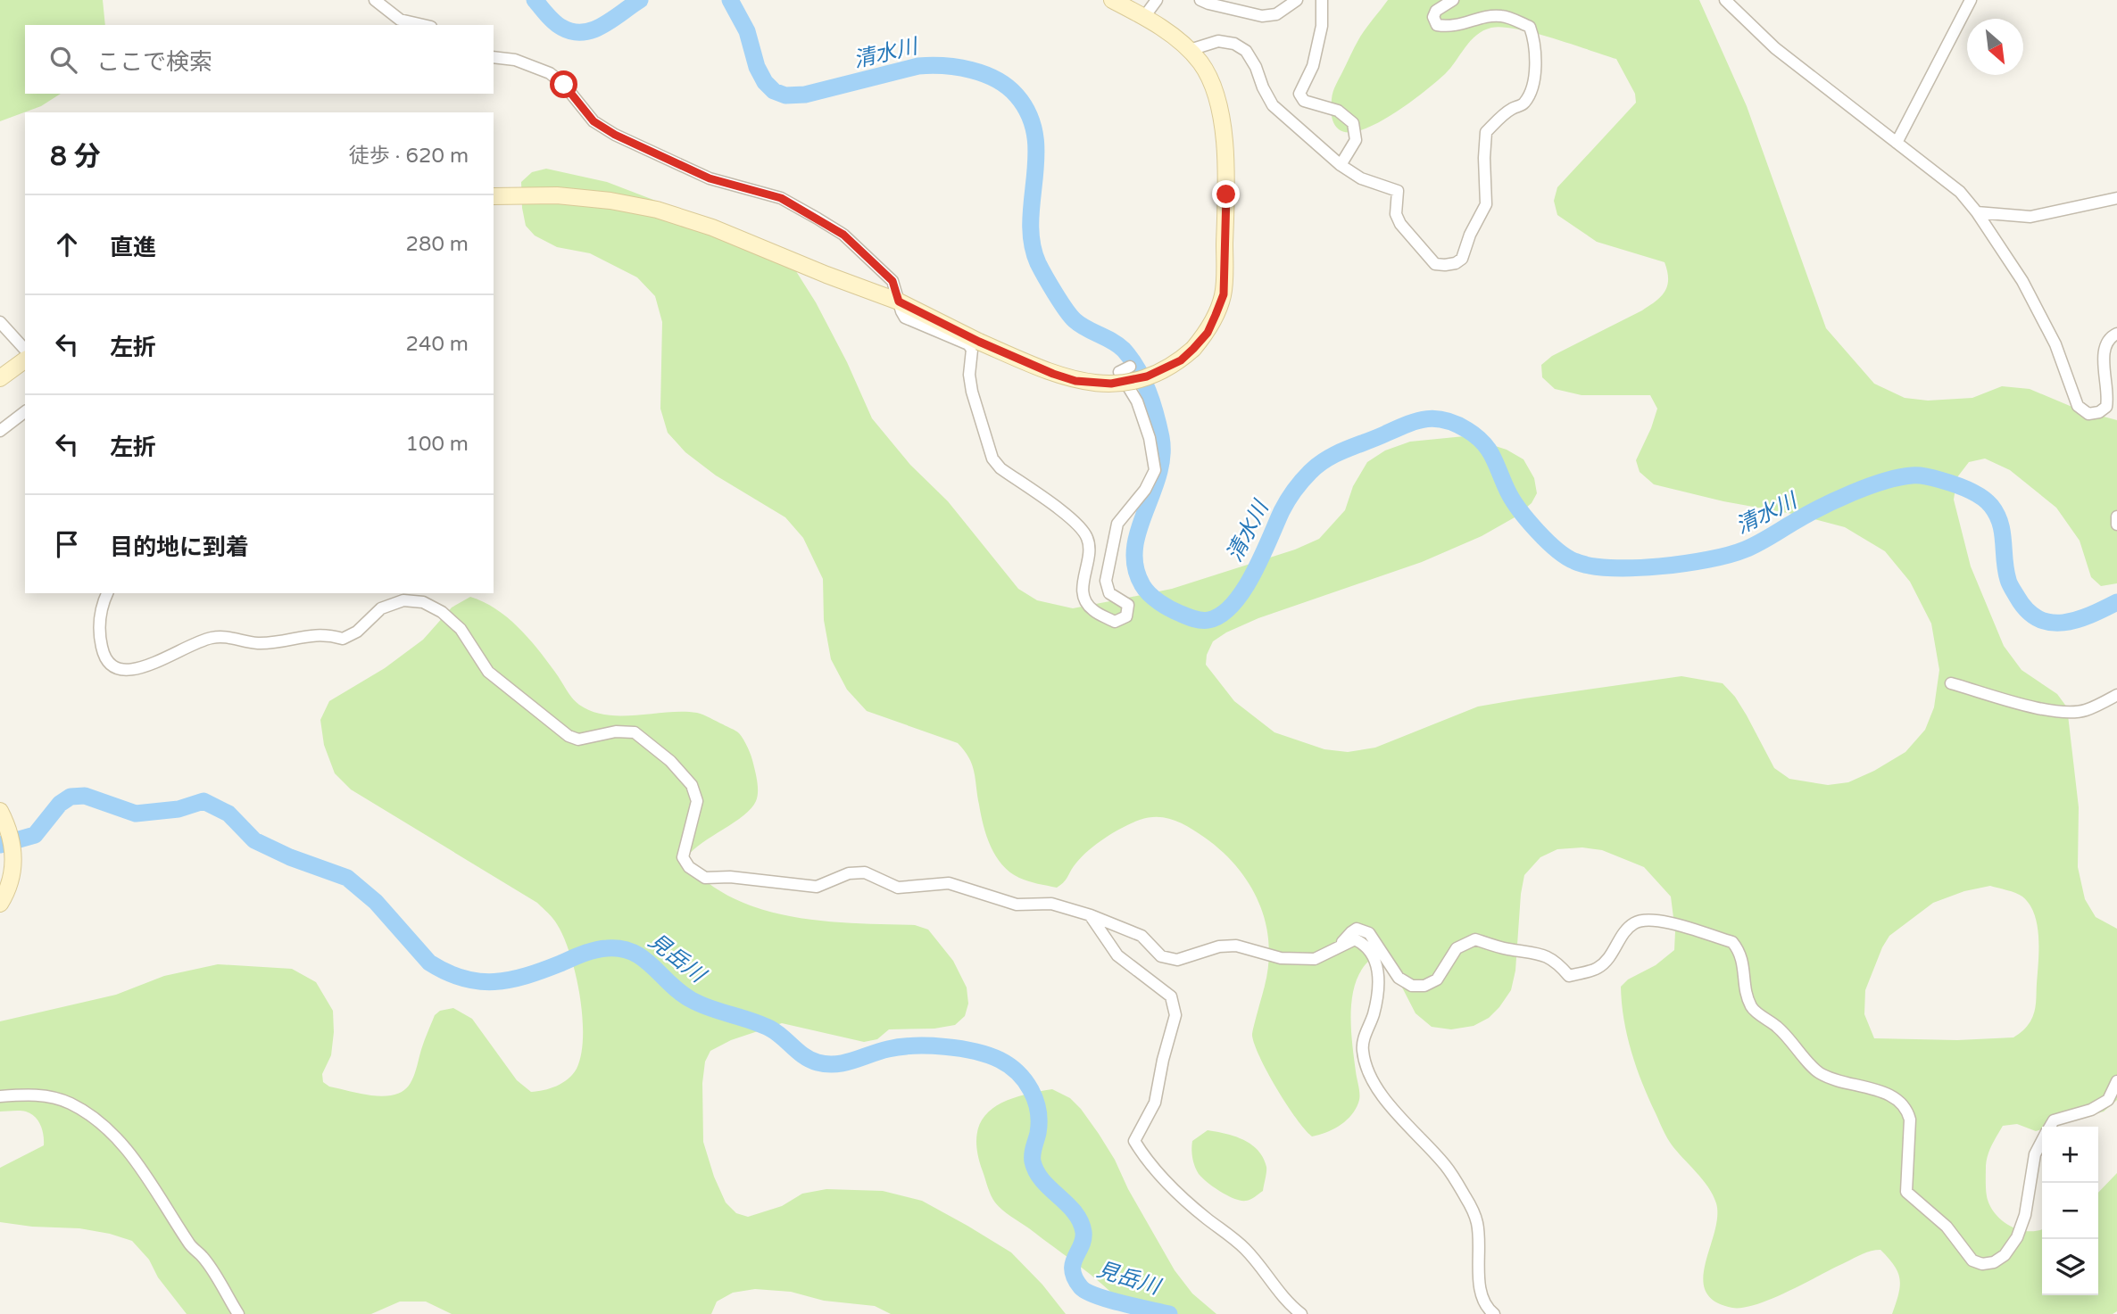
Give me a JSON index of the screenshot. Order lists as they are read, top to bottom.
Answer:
{
  "water": ["清水川", "見岳川"],
  "north": "bottom right",
  "page": {
    "search": "ここで検索",
    "heading": ["8 分", "徒歩 · 620 m"],
    "list": [
      ["直進", "280 m"],
      ["左折", "240 m"],
      ["左折", "100 m"],
      "目的地に到着"
    ],
    "map_buttons": ["+", "−"]
  }
}
